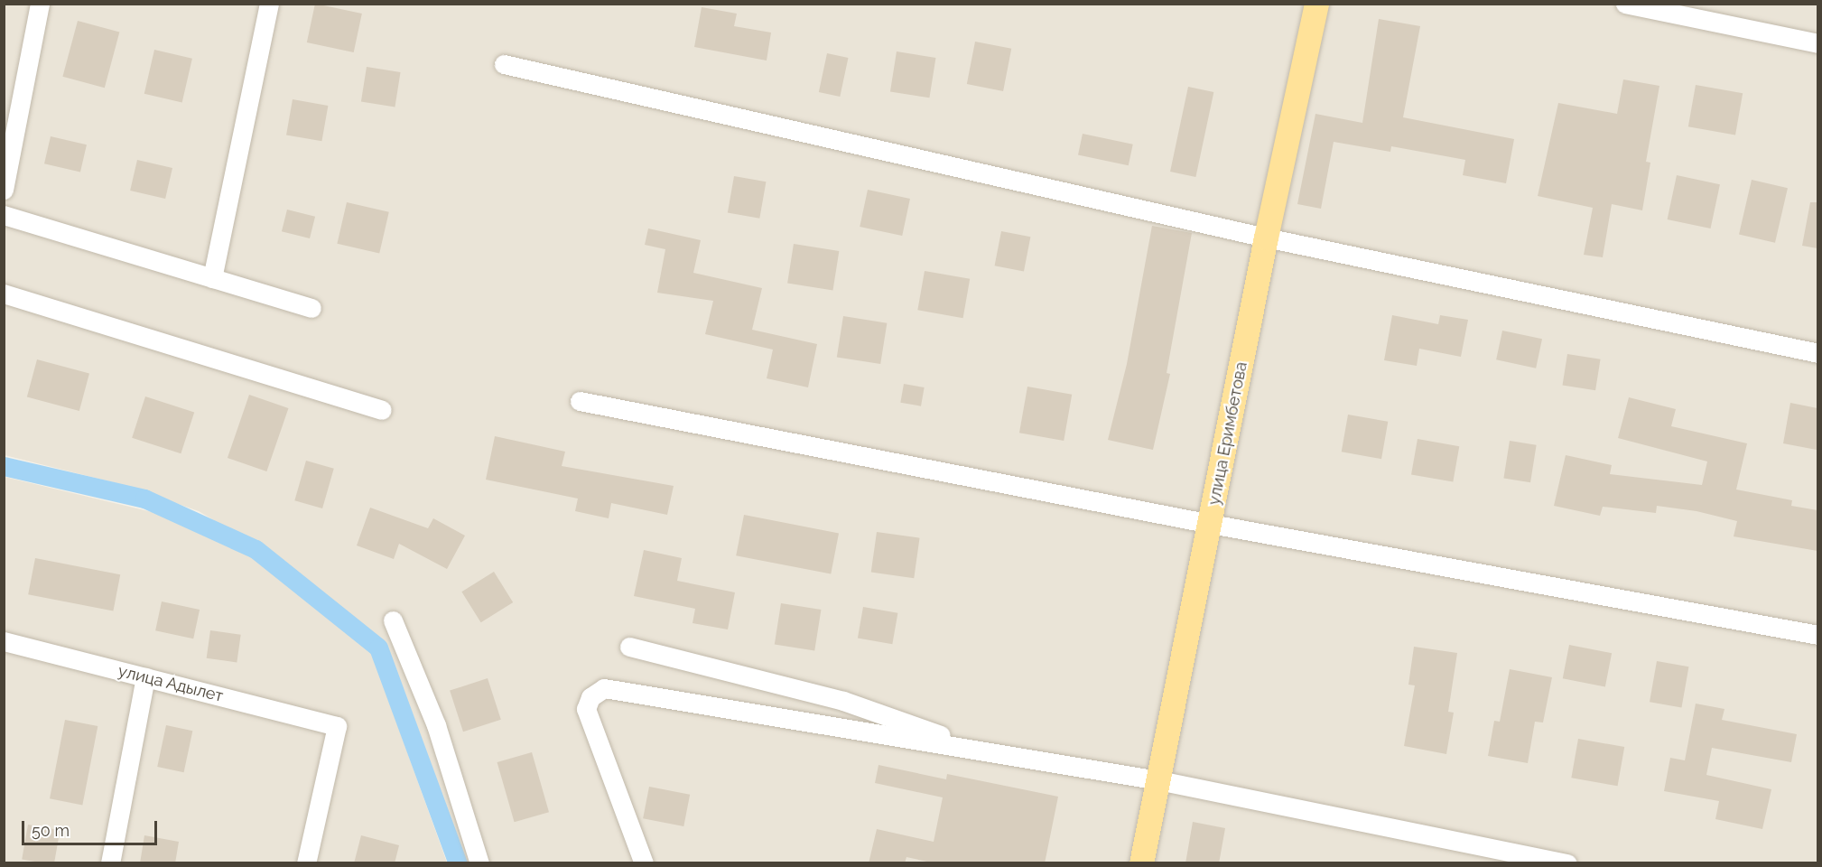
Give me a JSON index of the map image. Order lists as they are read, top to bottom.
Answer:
{
  "streets": {
    "main road": ["улица Еримбетова"],
    "street": ["улица Адылет"]
  },
  "scale_bar": "50 m"
}
